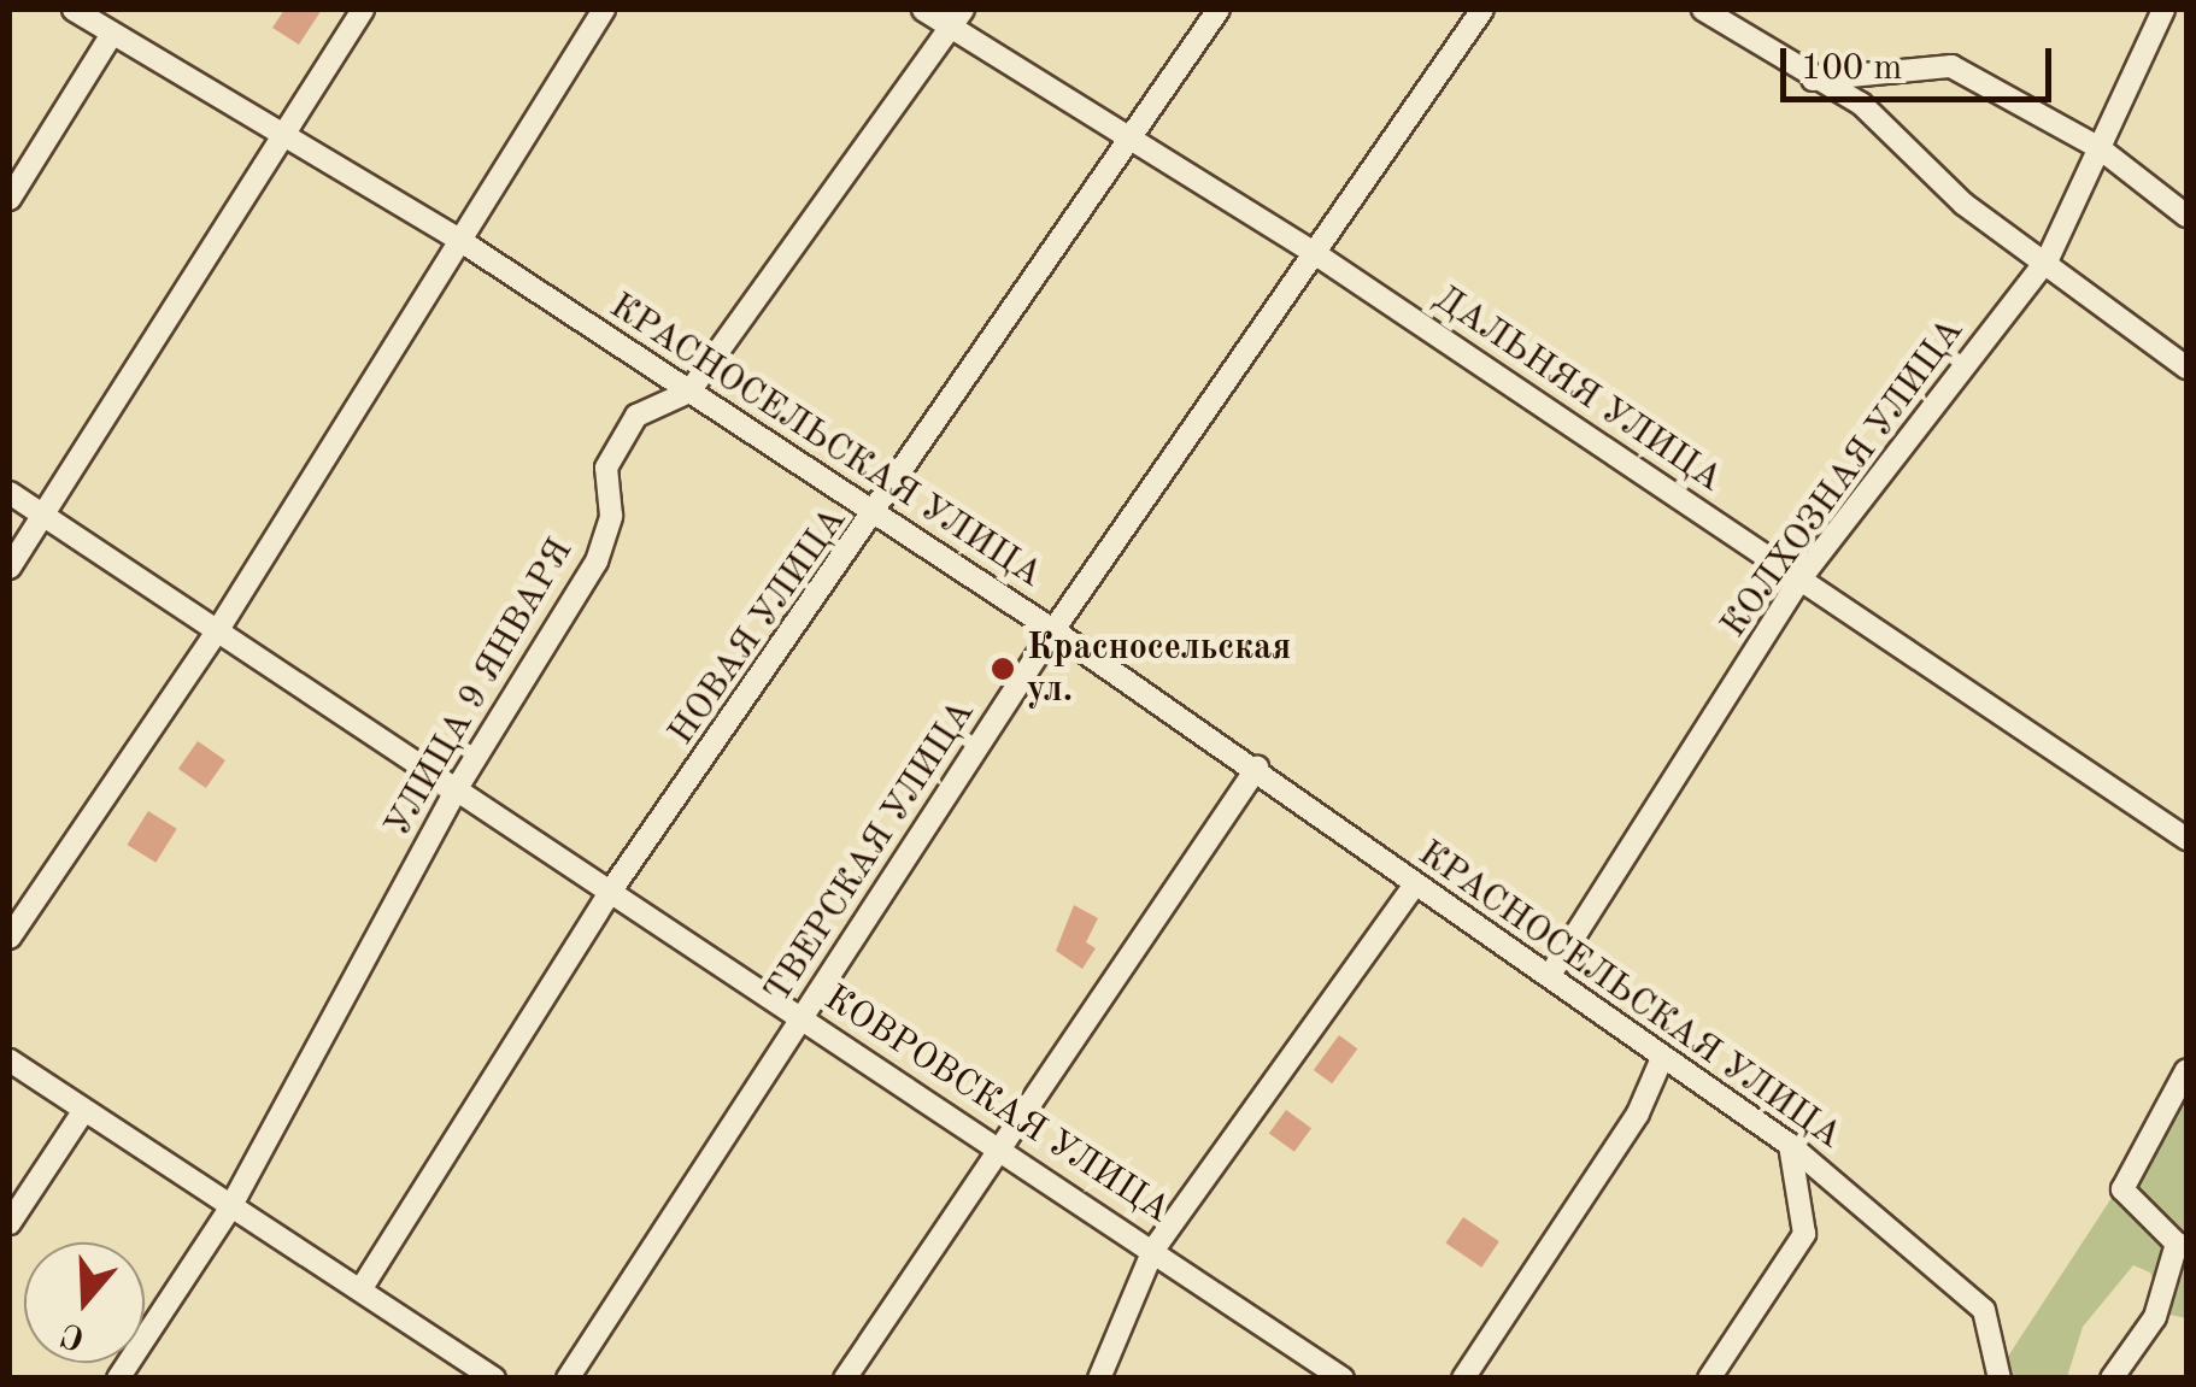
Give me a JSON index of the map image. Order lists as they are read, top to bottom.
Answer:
{
  "streets": {
    "street": [
      "ДАЛЬНЯЯ УЛИЦА",
      "КРАСНОСЕЛЬСКАЯ УЛИЦА",
      "КОЛХОЗНАЯ УЛИЦА",
      "НОВАЯ УЛИЦА",
      "УЛИЦА 9 ЯНВАРЯ",
      "ТВЕРСКАЯ УЛИЦА",
      "КОВРОВСКАЯ УЛИЦА"
    ]
  },
  "crossings": [
    ["ДАЛЬНЯЯ УЛИЦА", "КОЛХОЗНАЯ УЛИЦА"],
    ["ДАЛЬНЯЯ УЛИЦА", "НОВАЯ УЛИЦА"],
    ["ДАЛЬНЯЯ УЛИЦА", "УЛИЦА 9 ЯНВАРЯ"],
    ["ДАЛЬНЯЯ УЛИЦА", "ТВЕРСКАЯ УЛИЦА"],
    ["КРАСНОСЕЛЬСКАЯ УЛИЦА", "КОЛХОЗНАЯ УЛИЦА"],
    ["КРАСНОСЕЛЬСКАЯ УЛИЦА", "НОВАЯ УЛИЦА"],
    ["КРАСНОСЕЛЬСКАЯ УЛИЦА", "УЛИЦА 9 ЯНВАРЯ"],
    ["КРАСНОСЕЛЬСКАЯ УЛИЦА", "ТВЕРСКАЯ УЛИЦА"],
    ["НОВАЯ УЛИЦА", "КОВРОВСКАЯ УЛИЦА"],
    ["УЛИЦА 9 ЯНВАРЯ", "КОВРОВСКАЯ УЛИЦА"],
    ["ТВЕРСКАЯ УЛИЦА", "КОВРОВСКАЯ УЛИЦА"]
  ],
  "places": ["Красносельская ул."],
  "scale_bar": "100 m",
  "north": "bottom"
}
